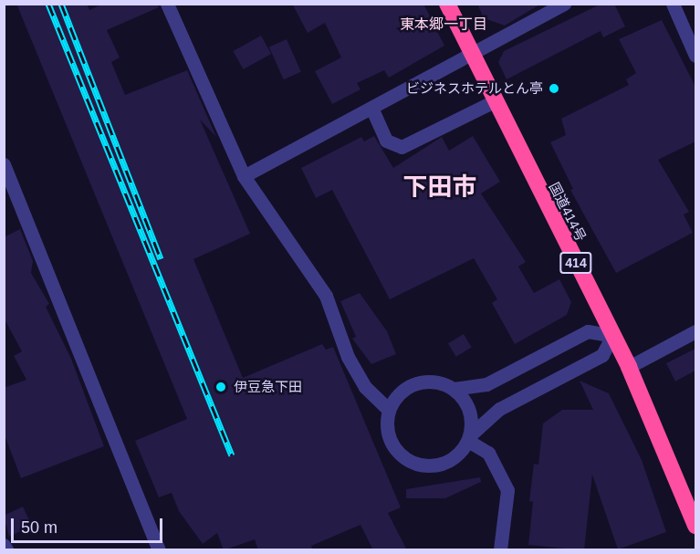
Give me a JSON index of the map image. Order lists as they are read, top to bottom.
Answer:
{
  "streets": {
    "highway": ["国道414号", "414"]
  },
  "districts": ["東本郷一丁目", "下田市"],
  "places": ["ビジネスホテルとん亭", "伊豆急下田"],
  "scale_bar": "50 m"
}
